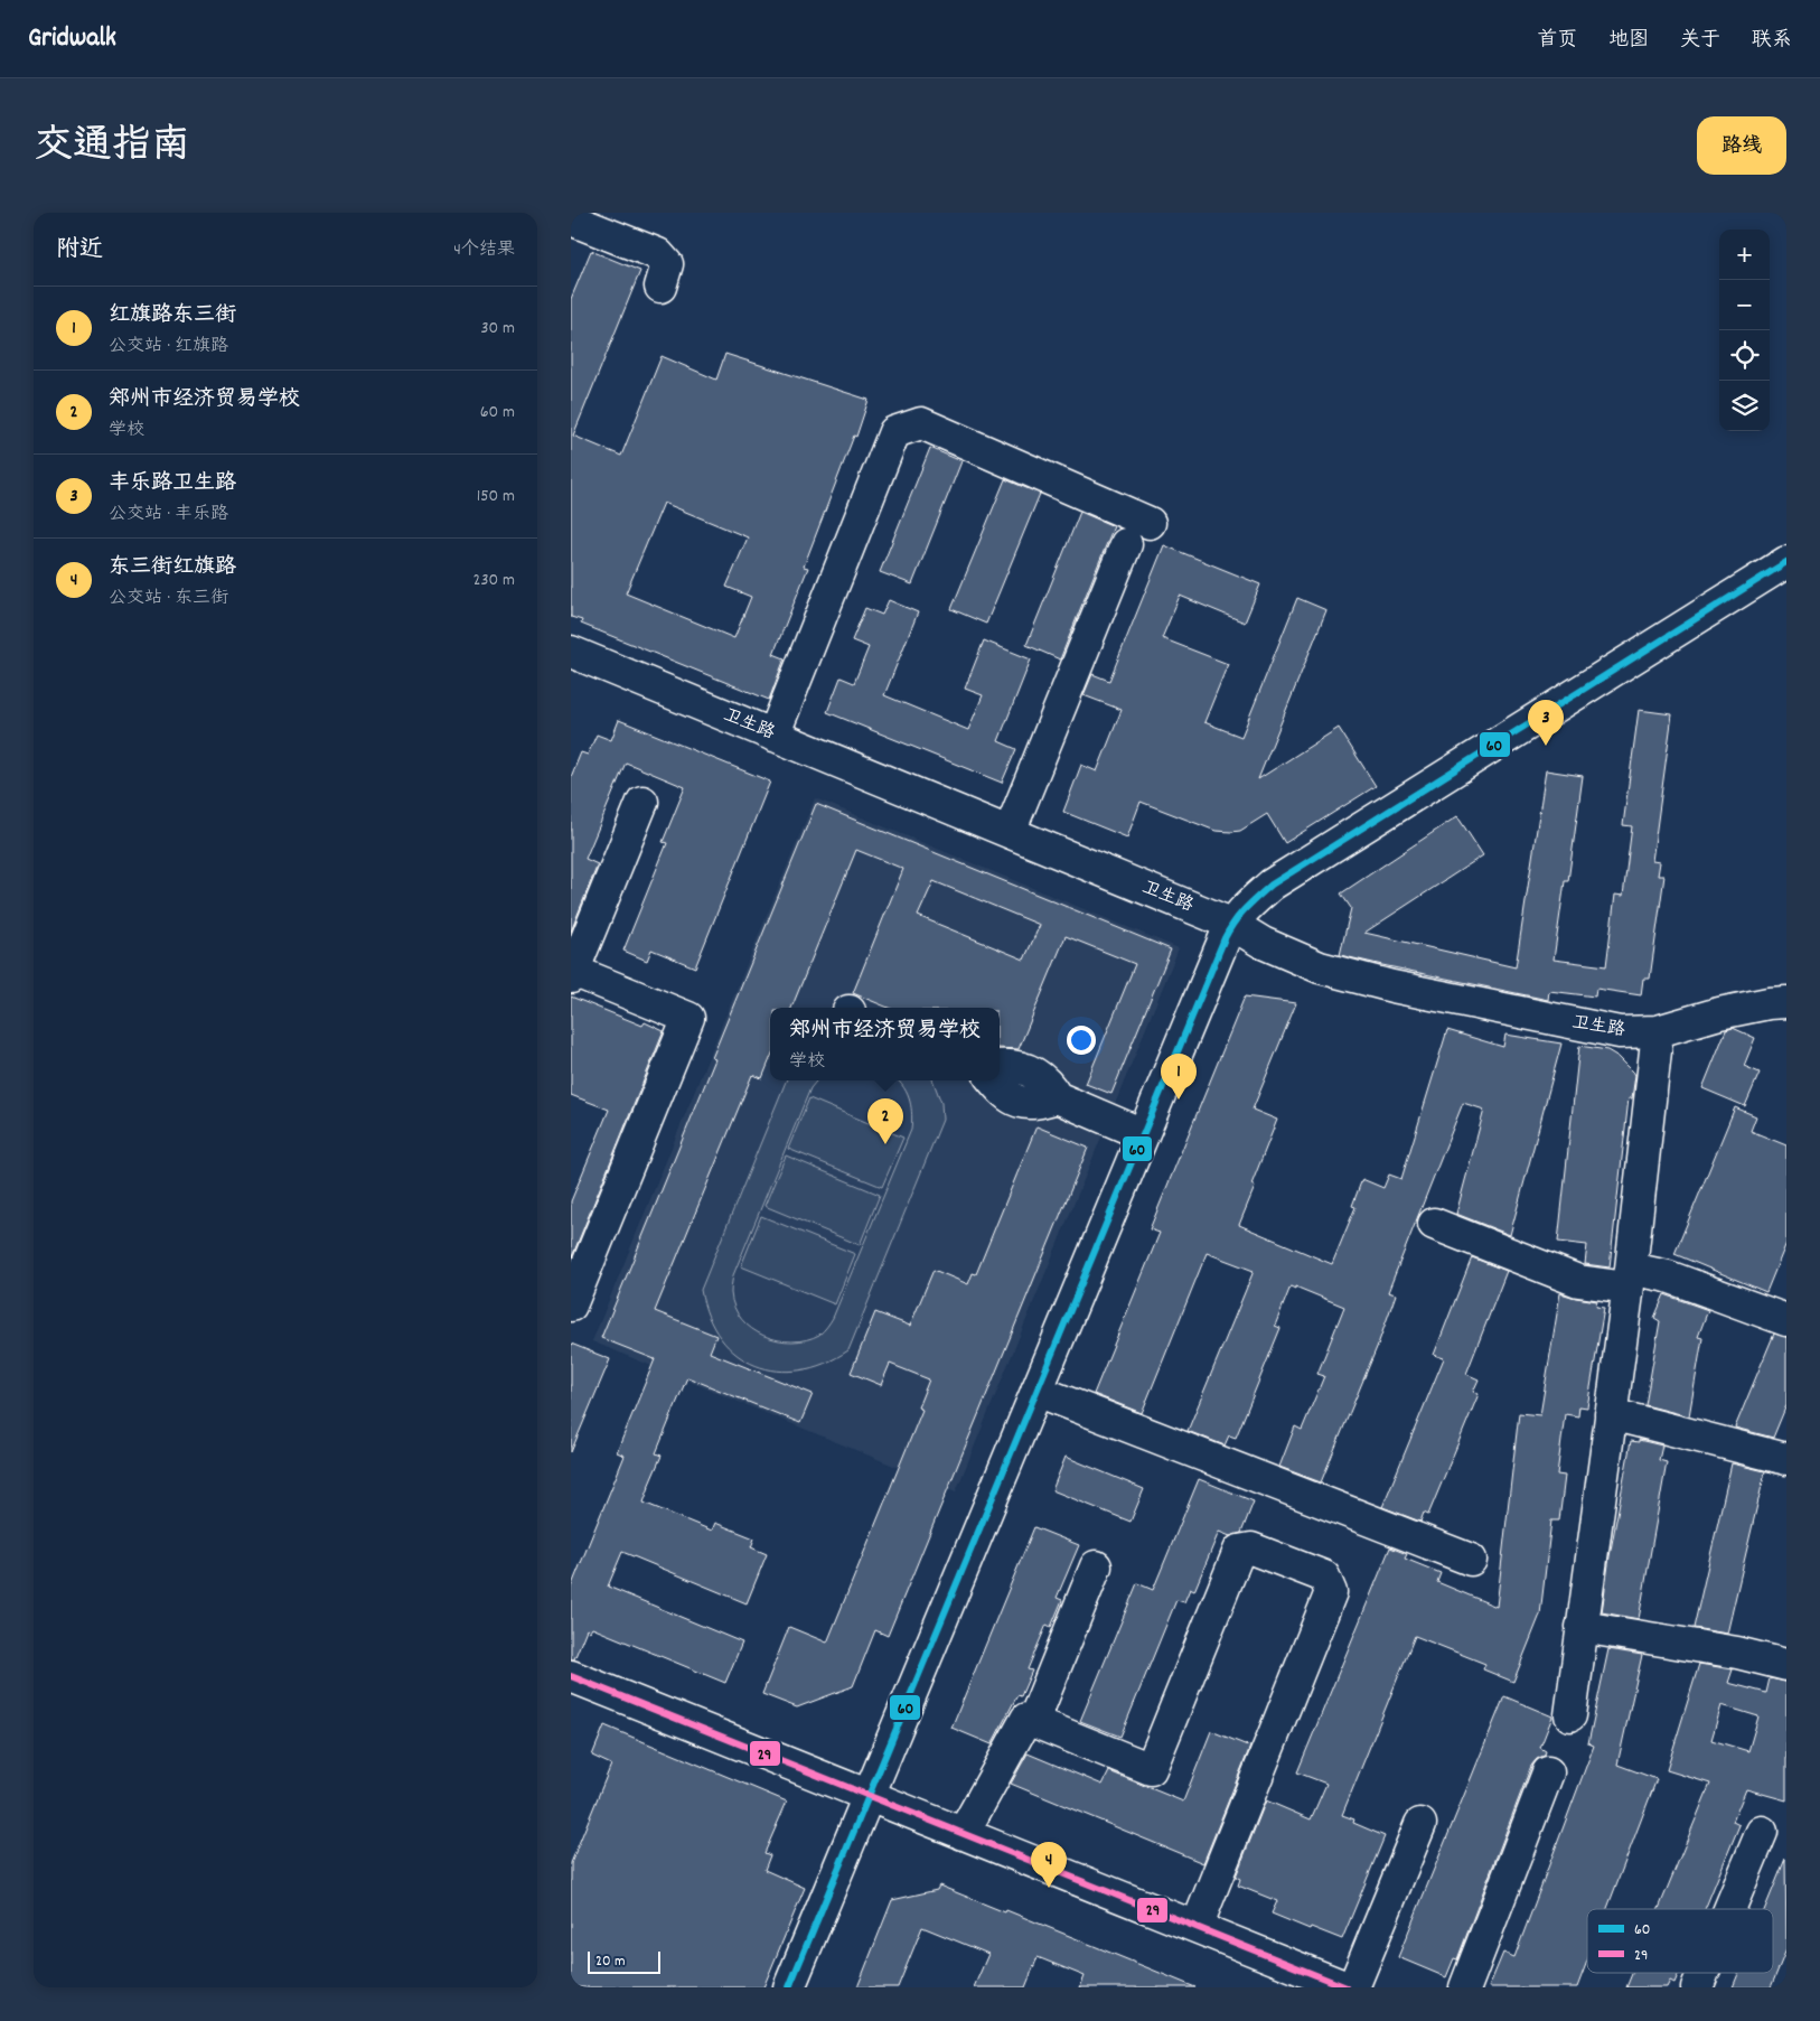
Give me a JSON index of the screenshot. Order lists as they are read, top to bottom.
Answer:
{
  "streets": {
    "street": ["卫生路"]
  },
  "lines": ["transit line 60", "transit line 29"],
  "legend": ["60", "29"],
  "scale_bar": "20 m",
  "page": {
    "header": "Gridwalk",
    "nav": [
      "首页",
      "地图",
      "关于",
      "联系"
    ],
    "title": "交通指南",
    "buttons": "路线",
    "heading": ["附近", "4个结果"],
    "map_buttons": ["+", "−"],
    "list": [
      {
        "mark": "1",
        "name": "红旗路东三街",
        "note": "公交站 · 红旗路",
        "value": "30 m"
      },
      {
        "mark": "2",
        "name": "郑州市经济贸易学校",
        "note": "学校",
        "value": "60 m"
      },
      {
        "mark": "3",
        "name": "丰乐路卫生路",
        "note": "公交站 · 丰乐路",
        "value": "150 m"
      },
      {
        "mark": "4",
        "name": "东三街红旗路",
        "note": "公交站 · 东三街",
        "value": "230 m"
      }
    ],
    "pins": [
      "3",
      "1",
      "2",
      "4"
    ],
    "popup": ["郑州市经济贸易学校", "学校"],
    "scale": "20 m"
  }
}
